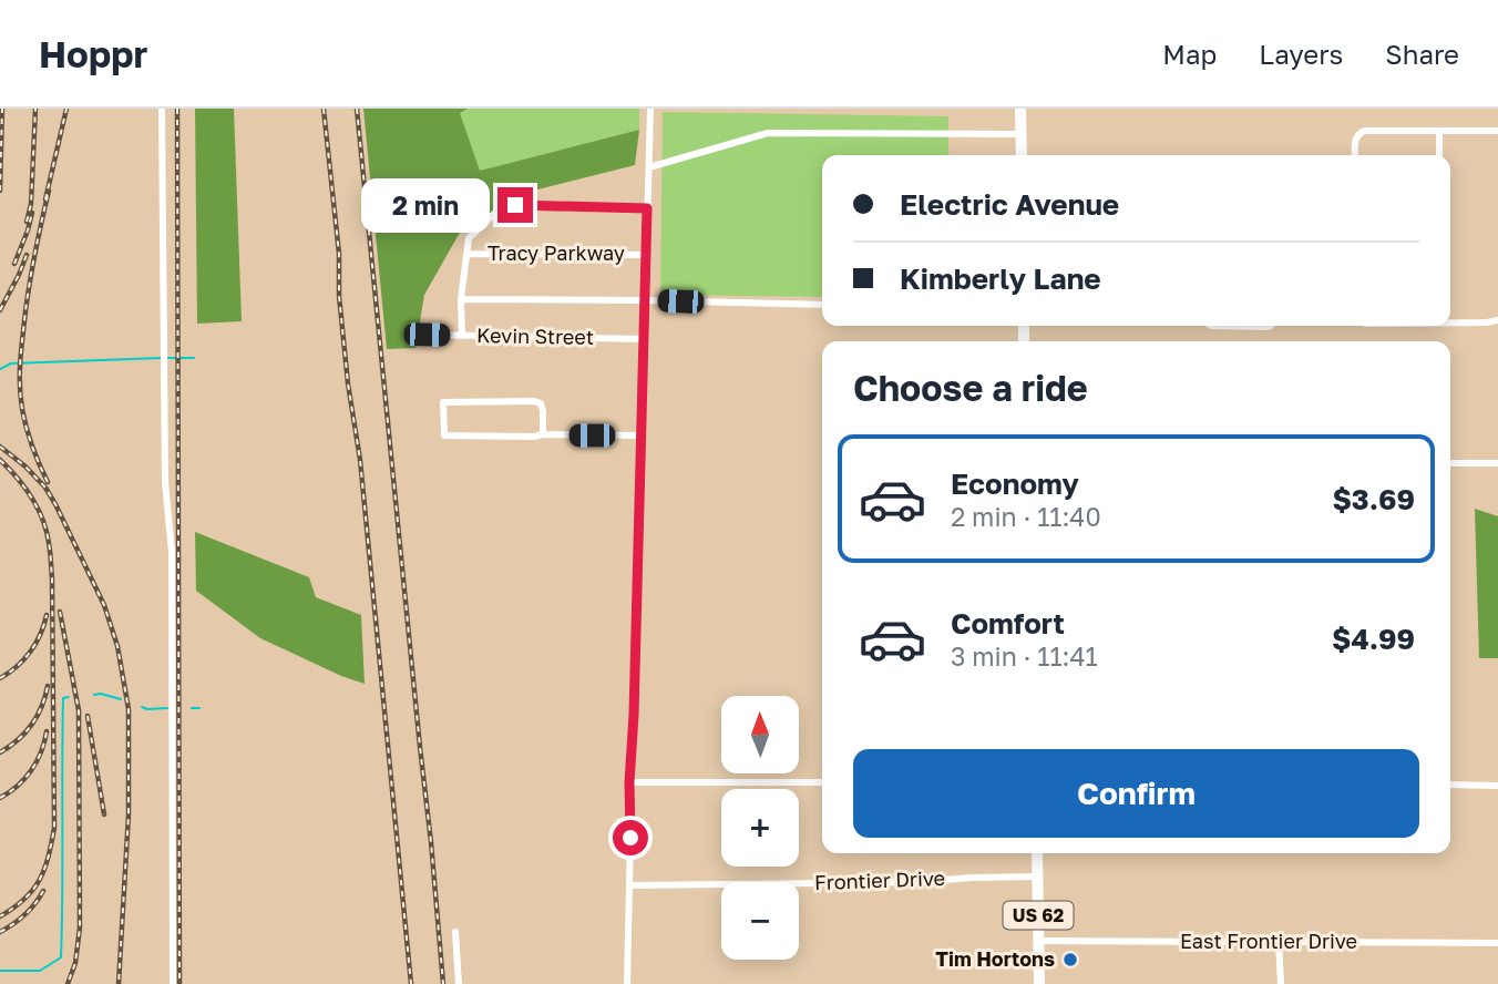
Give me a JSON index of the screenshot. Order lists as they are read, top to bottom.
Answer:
{
  "streets": {
    "main road": ["US 62"],
    "street": [
      "Tracy Parkway",
      "Kevin Street",
      "Frontier Drive",
      "East Frontier Drive"
    ]
  },
  "crossings": [
    ["Frontier Drive", "US 62"],
    ["US 62", "East Frontier Drive"]
  ],
  "places": ["Tim Hortons"],
  "north": "top",
  "page": {
    "header": "Hoppr",
    "nav": ["Map", "Layers", "Share"],
    "banner": ["Electric Avenue", "Kimberly Lane"],
    "bubble": "2 min",
    "heading": "Choose a ride",
    "list": [
      {
        "name": "Economy",
        "note": "2 min · 11:40",
        "value": "$3.69"
      },
      {
        "name": "Comfort",
        "note": "3 min · 11:41",
        "value": "$4.99"
      }
    ],
    "map_buttons": ["+", "−"],
    "buttons": "Confirm"
  }
}
